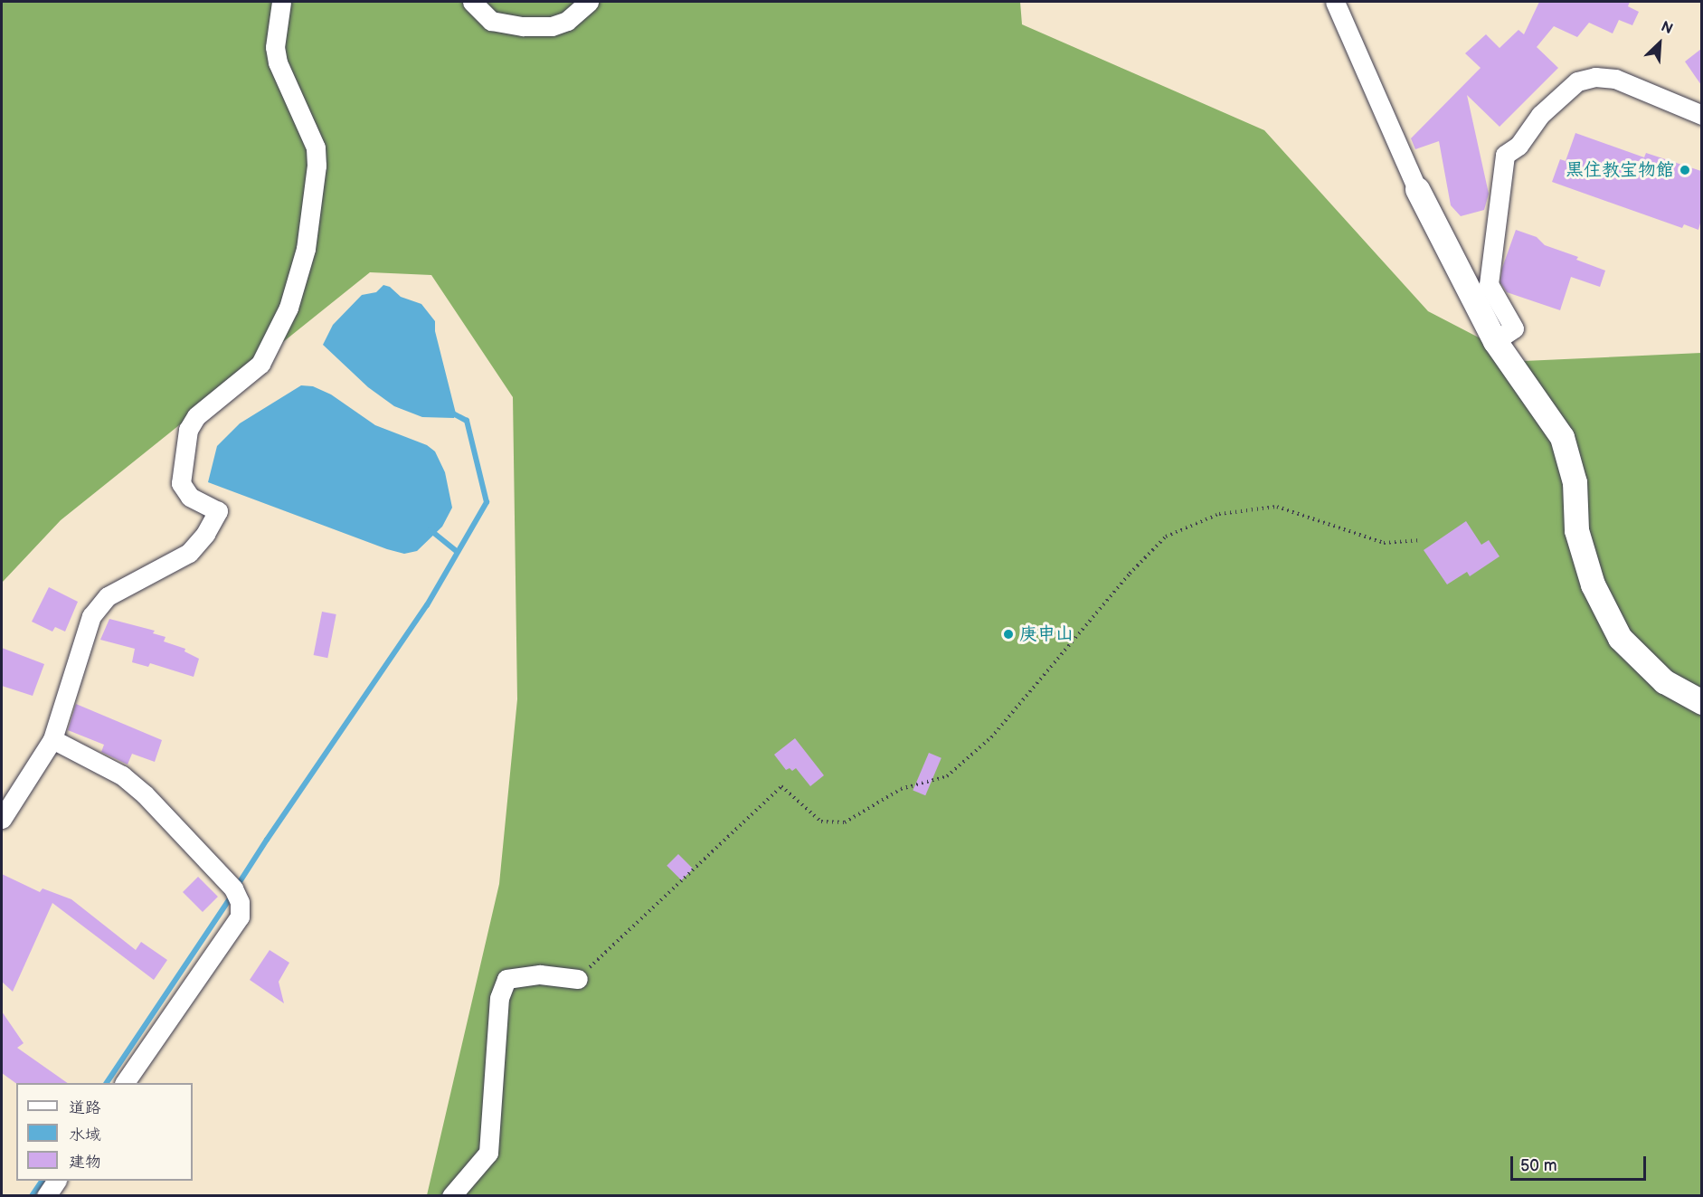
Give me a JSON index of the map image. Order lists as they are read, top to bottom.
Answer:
{
  "places": ["黒住教宝物館", "庚申山"],
  "legend": ["道路", "水域", "建物"],
  "scale_bar": "50 m",
  "north": "top right"
}
